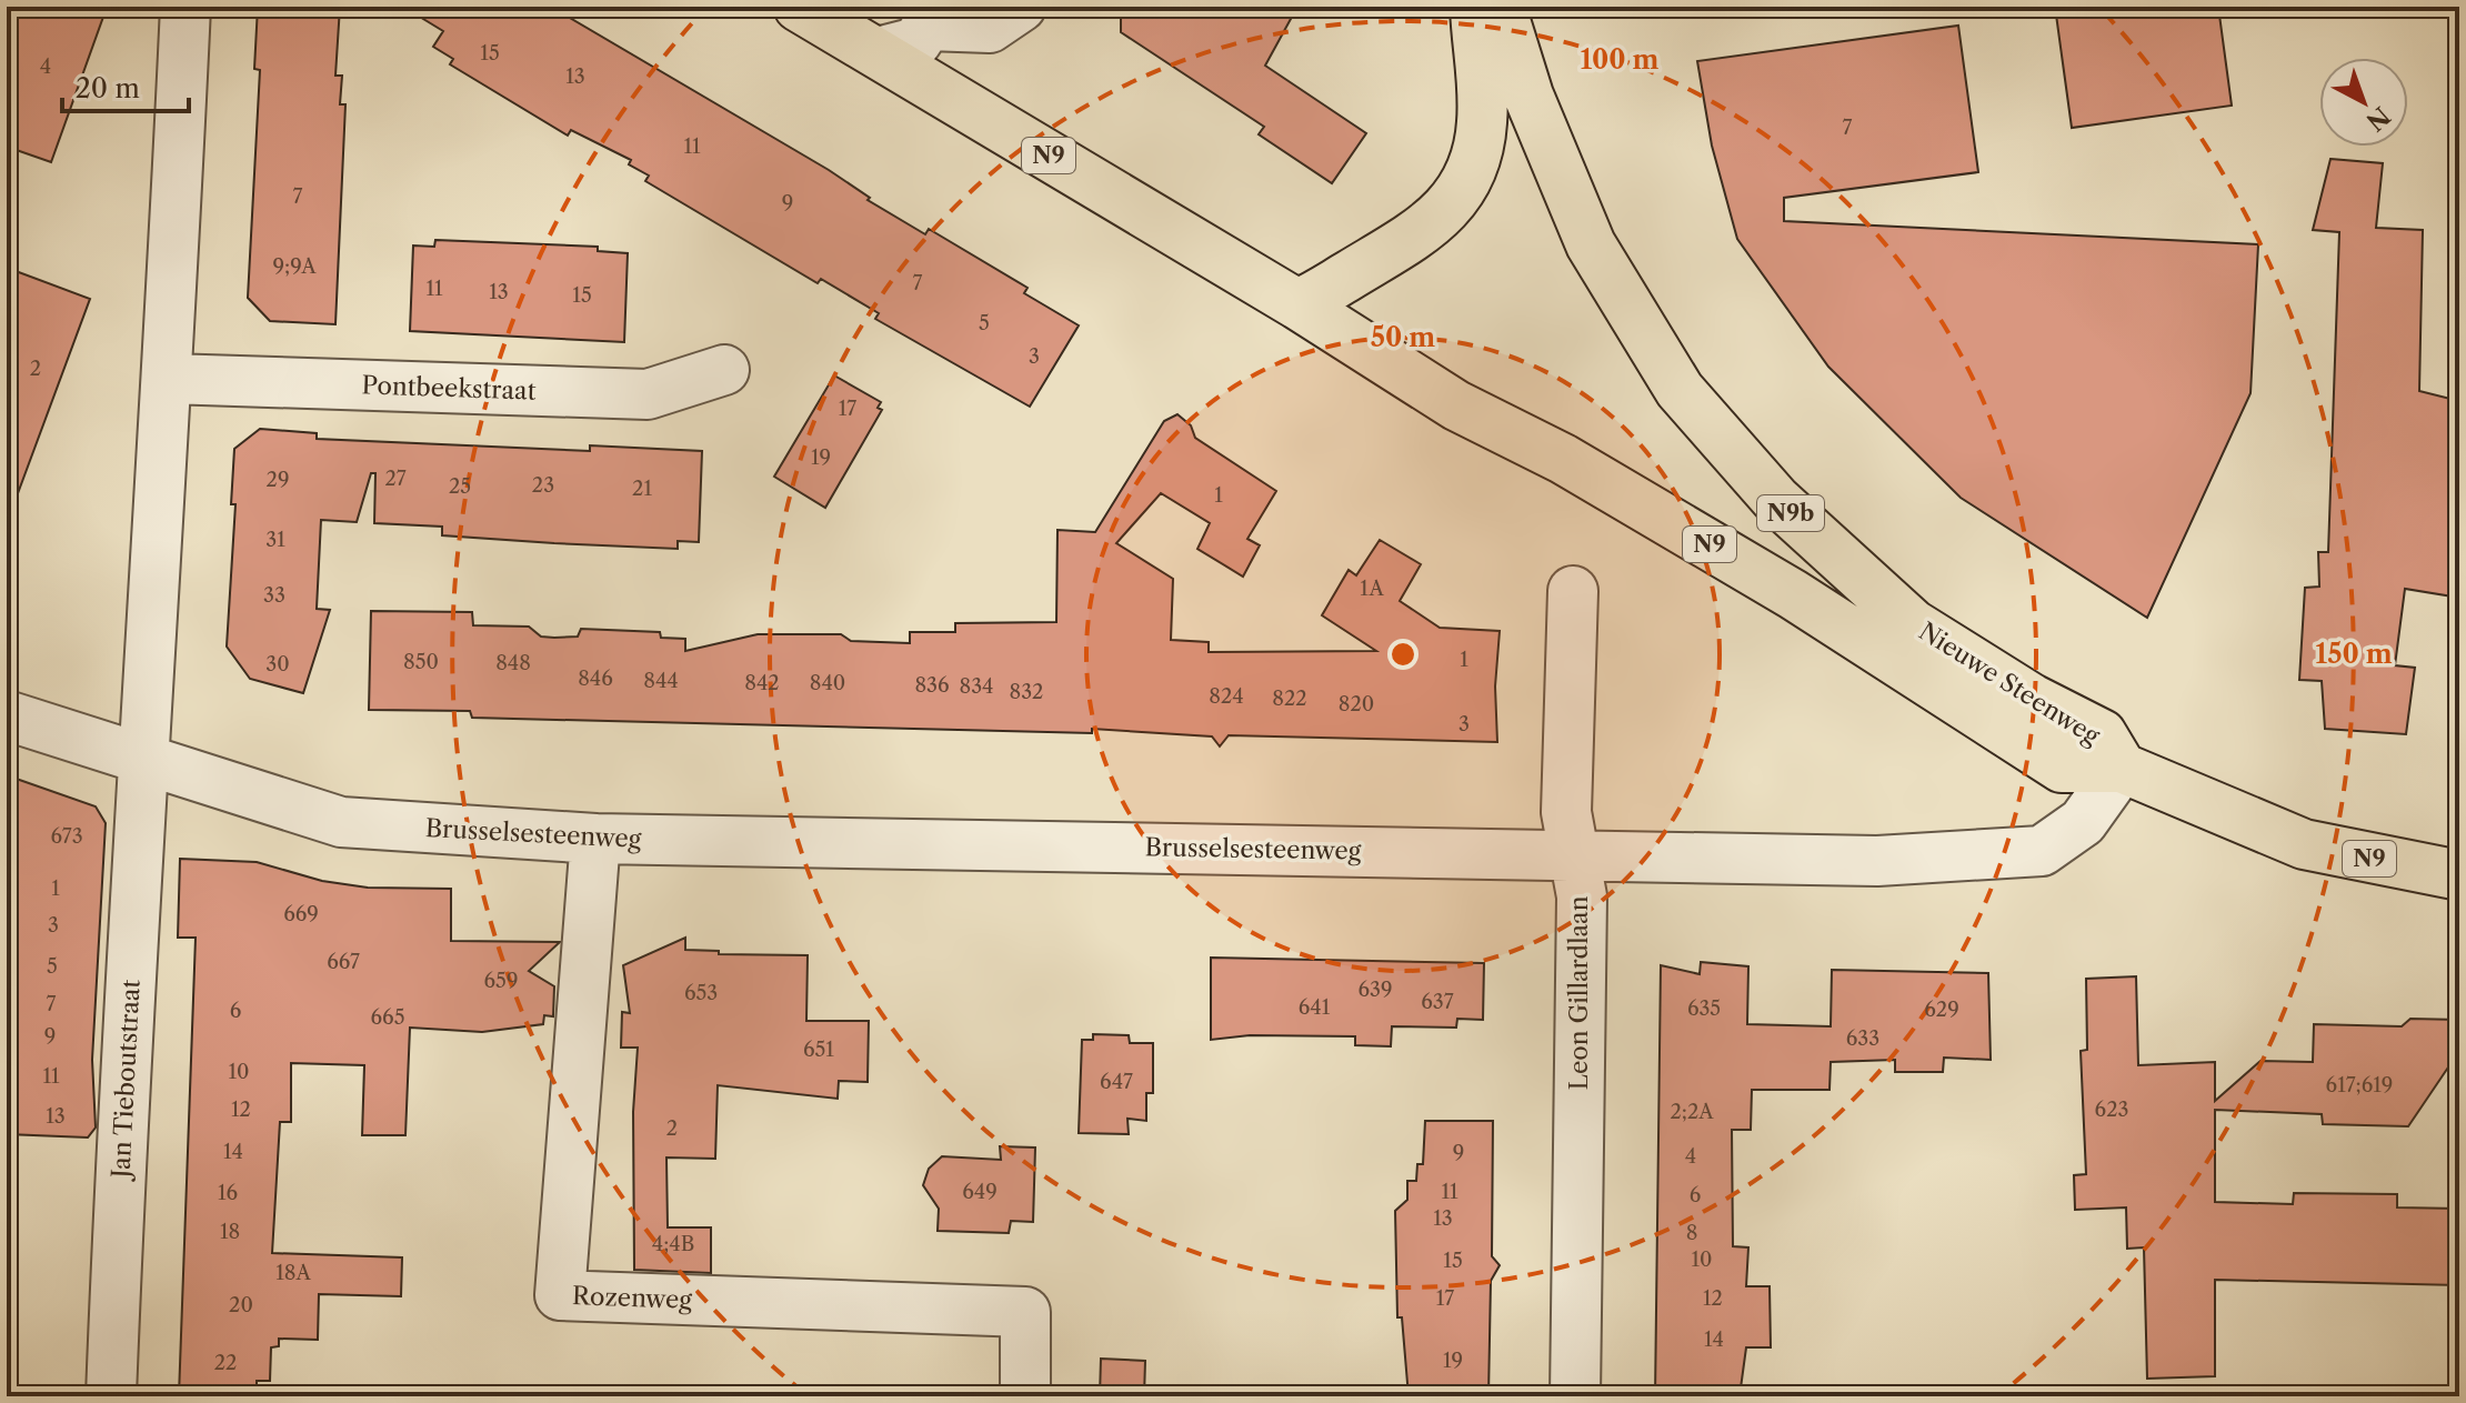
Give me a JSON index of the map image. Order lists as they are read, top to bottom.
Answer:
{
  "streets": {
    "main road": ["N9", "N9b", "Nieuwe Steenweg"],
    "street": [
      "Pontbeekstraat",
      "Brusselsesteenweg",
      "Leon Gillardlaan",
      "Jan Tieboutstraat",
      "Rozenweg"
    ]
  },
  "crossings": [
    ["N9", "Nieuwe Steenweg"],
    ["N9", "Brusselsesteenweg"],
    ["Nieuwe Steenweg", "Brusselsesteenweg"],
    ["Brusselsesteenweg", "Leon Gillardlaan"],
    ["Brusselsesteenweg", "Jan Tieboutstraat"],
    ["Brusselsesteenweg", "Rozenweg"]
  ],
  "house_numbers": [
    "15",
    "4",
    "13",
    "7",
    "11",
    "7",
    "9",
    "9;9A",
    "7",
    "11",
    "13",
    "15",
    "5",
    "3",
    "2",
    "17",
    "19",
    "27",
    "29",
    "23",
    "25",
    "21",
    "1",
    "31",
    "1A",
    "33",
    "1",
    "850",
    "848",
    "30",
    "846",
    "844",
    "842",
    "840",
    "836",
    "834",
    "832",
    "824",
    "822",
    "820",
    "3",
    "673",
    "1",
    "669",
    "3",
    "667",
    "5",
    "659",
    "639",
    "653",
    "637",
    "7",
    "641",
    "635",
    "629",
    "6",
    "665",
    "9",
    "633",
    "651",
    "10",
    "11",
    "647",
    "617;619",
    "12",
    "623",
    "2;2A",
    "13",
    "2",
    "14",
    "9",
    "4",
    "649",
    "11",
    "16",
    "6",
    "13",
    "18",
    "8",
    "4;4B",
    "10",
    "15",
    "18A",
    "17",
    "12",
    "20",
    "14",
    "19",
    "22"
  ],
  "scale_bar": "20 m",
  "north": "bottom right",
  "rings": ["100 m", "50 m", "150 m"]
}
